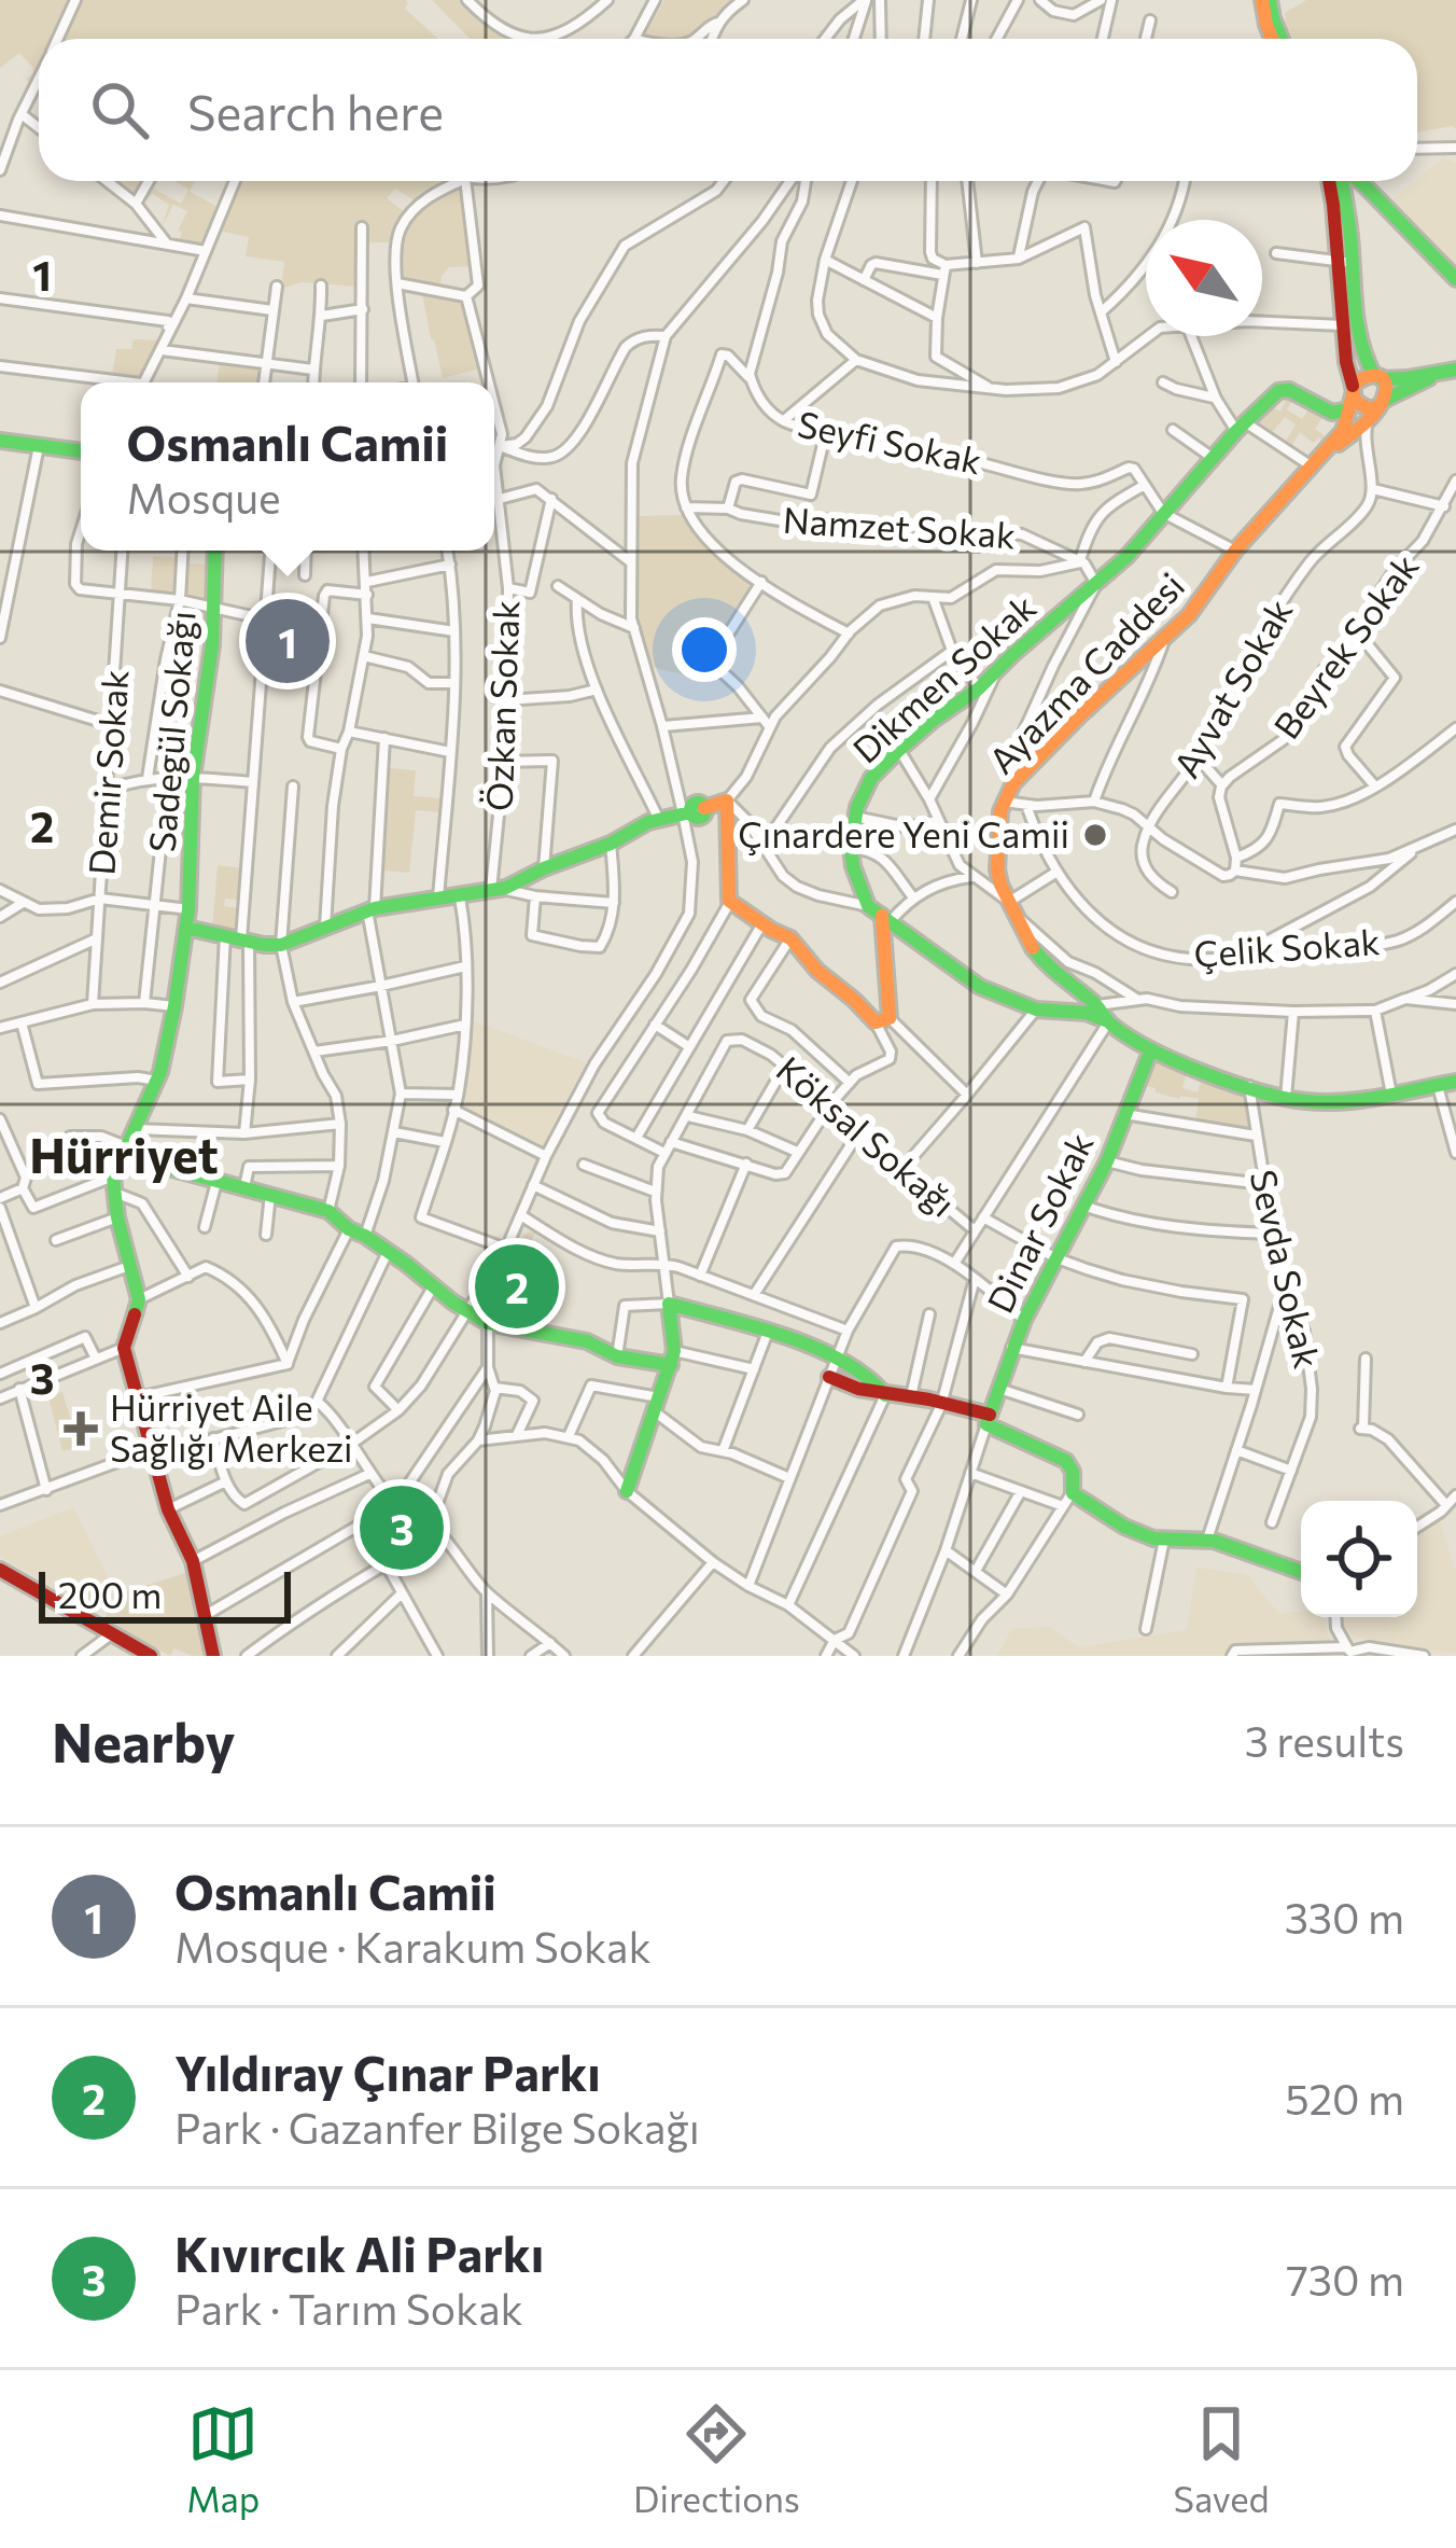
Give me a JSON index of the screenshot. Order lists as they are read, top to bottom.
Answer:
{
  "streets": {
    "street": [
      "Seyfi Sokak",
      "Namzet Sokak",
      "Beyrek Sokak",
      "Ayazma Caddesi",
      "Dikmen Sokak",
      "Ayvat Sokak",
      "Özkan Sokak",
      "Sadegül Sokağı",
      "Demir Sokak",
      "Çelik Sokak",
      "Köksal Sokağı",
      "Dinar Sokak",
      "Sevda Sokak"
    ]
  },
  "crossings": [
    ["Ayazma Caddesi", "Dinar Sokak"],
    ["Ayazma Caddesi", "Sevda Sokak"]
  ],
  "districts": ["Hürriyet"],
  "places": {
    "other": ["Çınardere Yeni Camii"],
    "health": ["Hürriyet Aile Sağlığı Merkezi"]
  },
  "scale_bar": "200 m",
  "north": "top left",
  "page": {
    "search": "Search here",
    "popup": ["Osmanlı Camii", "Mosque"],
    "pins": ["1", "2", "3"],
    "scale": "200 m",
    "heading": ["Nearby", "3 results"],
    "list": [
      {
        "mark": "1",
        "name": "Osmanlı Camii",
        "note": "Mosque · Karakum Sokak",
        "value": "330 m"
      },
      {
        "mark": "2",
        "name": "Yıldıray Çınar Parkı",
        "note": "Park · Gazanfer Bilge Sokağı",
        "value": "520 m"
      },
      {
        "mark": "3",
        "name": "Kıvırcık Ali Parkı",
        "note": "Park · Tarım Sokak",
        "value": "730 m"
      }
    ],
    "nav": ["Map", "Directions", "Saved"]
  },
  "grid": {
    "rows": ["1", "2", "3"]
  }
}
